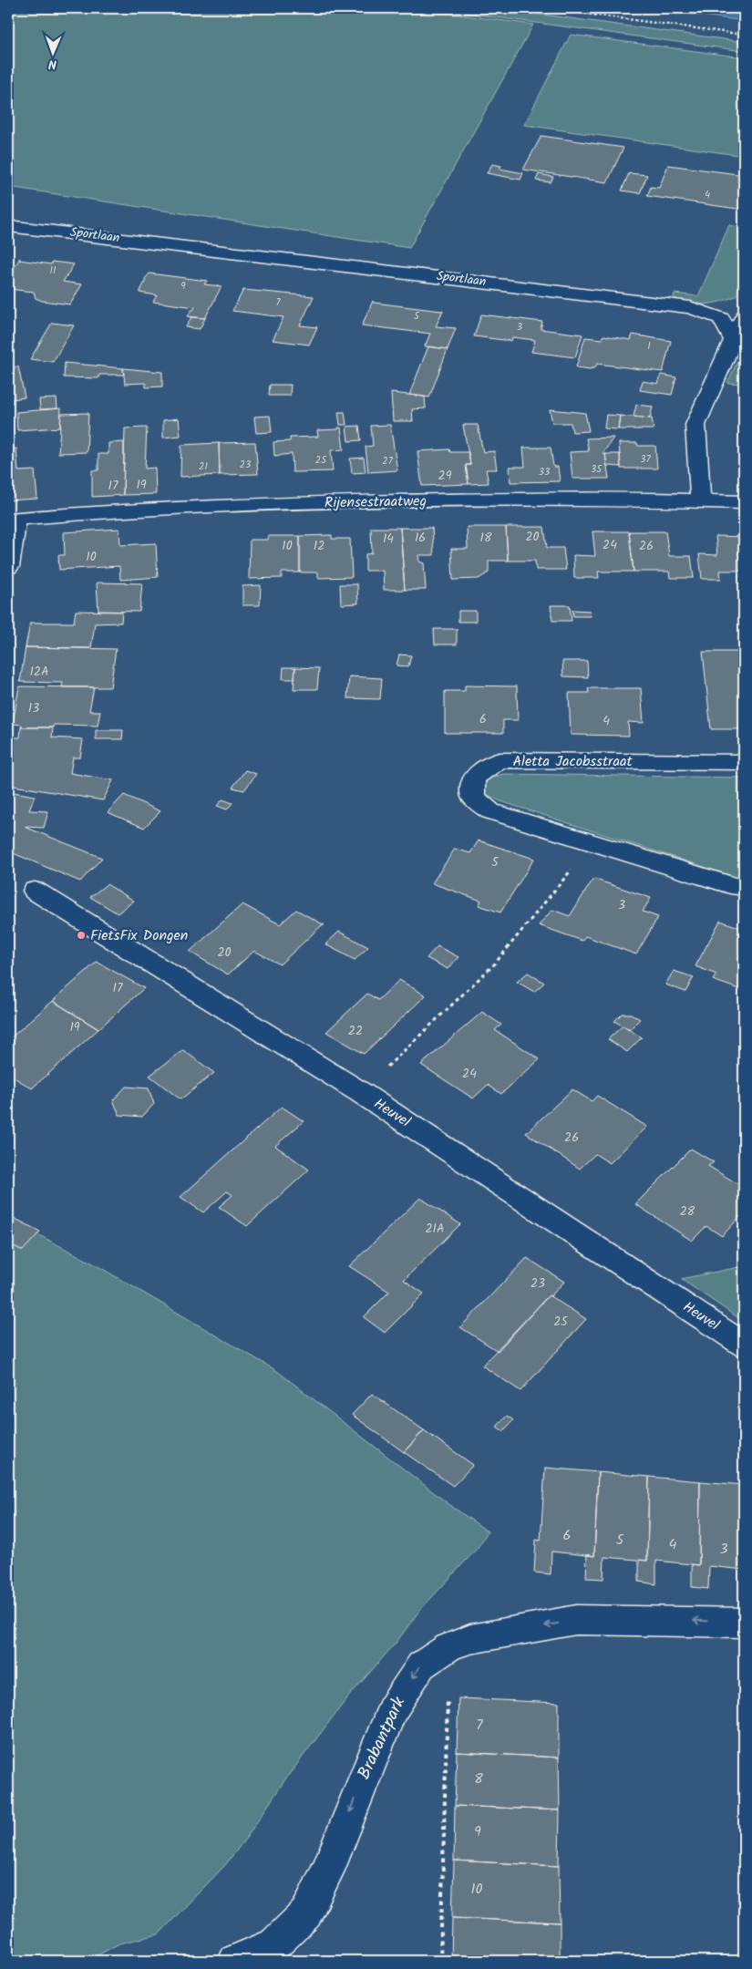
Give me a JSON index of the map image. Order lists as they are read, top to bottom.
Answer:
{
  "streets": {
    "street": [
      "Sportlaan",
      "Rijensestraatweg",
      "Aletta Jacobsstraat",
      "Heuvel",
      "Brabantpark"
    ]
  },
  "one_way": ["Brabantpark"],
  "places": ["FietsFix Dongen"],
  "house_numbers": [
    "4",
    "11",
    "9",
    "7",
    "5",
    "3",
    "1",
    "37",
    "25",
    "27",
    "23",
    "21",
    "35",
    "33",
    "29",
    "19",
    "17",
    "20",
    "16",
    "18",
    "14",
    "24",
    "10",
    "12",
    "26",
    "10",
    "12A",
    "13",
    "6",
    "4",
    "5",
    "3",
    "20",
    "17",
    "19",
    "22",
    "24",
    "26",
    "28",
    "21A",
    "23",
    "25",
    "6",
    "5",
    "4",
    "3",
    "7",
    "8",
    "9",
    "10"
  ],
  "north": "bottom"
}
